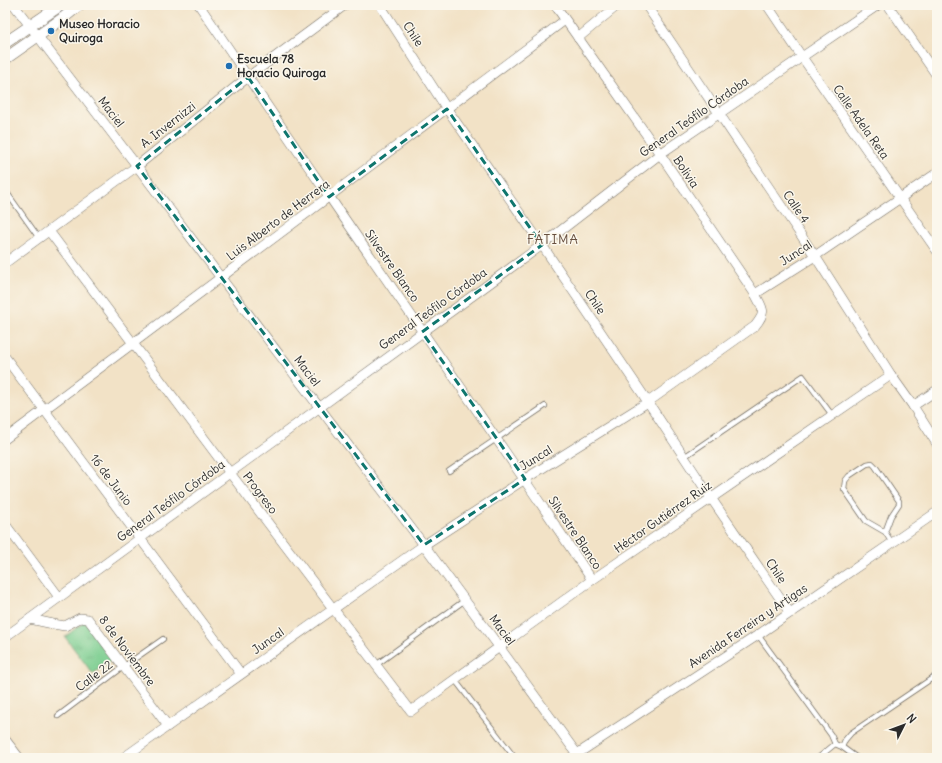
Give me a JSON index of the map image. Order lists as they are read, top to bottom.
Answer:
{
  "streets": {
    "street": [
      "Chile",
      "Maciel",
      "General Teófilo Córdoba",
      "Calle Adela Reta",
      "A. Invernizzi",
      "Bolivia",
      "Calle 4",
      "Luis Alberto de Herrera",
      "Juncal",
      "Silvestre Blanco",
      "16 de Junio",
      "Progreso",
      "Héctor Gutiérrez Ruiz",
      "Avenida Ferreira y Artigas",
      "8 de Noviembre"
    ],
    "lane": ["Calle 22"]
  },
  "crossings": [
    ["Chile", "General Teófilo Córdoba"],
    ["Chile", "Luis Alberto de Herrera"],
    ["Chile", "Juncal"],
    ["Chile", "Héctor Gutiérrez Ruiz"],
    ["Chile", "Avenida Ferreira y Artigas"],
    ["Maciel", "General Teófilo Córdoba"],
    ["Maciel", "A. Invernizzi"],
    ["Maciel", "Luis Alberto de Herrera"],
    ["Maciel", "Juncal"],
    ["Maciel", "Héctor Gutiérrez Ruiz"],
    ["Maciel", "Avenida Ferreira y Artigas"],
    ["General Teófilo Córdoba", "Calle Adela Reta"],
    ["General Teófilo Córdoba", "Bolivia"],
    ["General Teófilo Córdoba", "Calle 4"],
    ["General Teófilo Córdoba", "Silvestre Blanco"],
    ["General Teófilo Córdoba", "16 de Junio"],
    ["General Teófilo Córdoba", "Progreso"],
    ["General Teófilo Córdoba", "8 de Noviembre"],
    ["Calle Adela Reta", "Juncal"],
    ["A. Invernizzi", "Silvestre Blanco"],
    ["A. Invernizzi", "Progreso"],
    ["Bolivia", "Luis Alberto de Herrera"],
    ["Bolivia", "Juncal"],
    ["Calle 4", "Juncal"],
    ["Calle 4", "Héctor Gutiérrez Ruiz"],
    ["Luis Alberto de Herrera", "Silvestre Blanco"],
    ["Luis Alberto de Herrera", "16 de Junio"],
    ["Luis Alberto de Herrera", "Progreso"],
    ["Juncal", "Silvestre Blanco"],
    ["Juncal", "16 de Junio"],
    ["Juncal", "Progreso"],
    ["Juncal", "8 de Noviembre"],
    ["Silvestre Blanco", "Héctor Gutiérrez Ruiz"],
    ["Progreso", "Héctor Gutiérrez Ruiz"],
    ["8 de Noviembre", "Calle 22"]
  ],
  "districts": ["FÁTIMA"],
  "places": ["Museo Horacio Quiroga", "Escuela 78 Horacio Quiroga"],
  "north": "top right"
}
